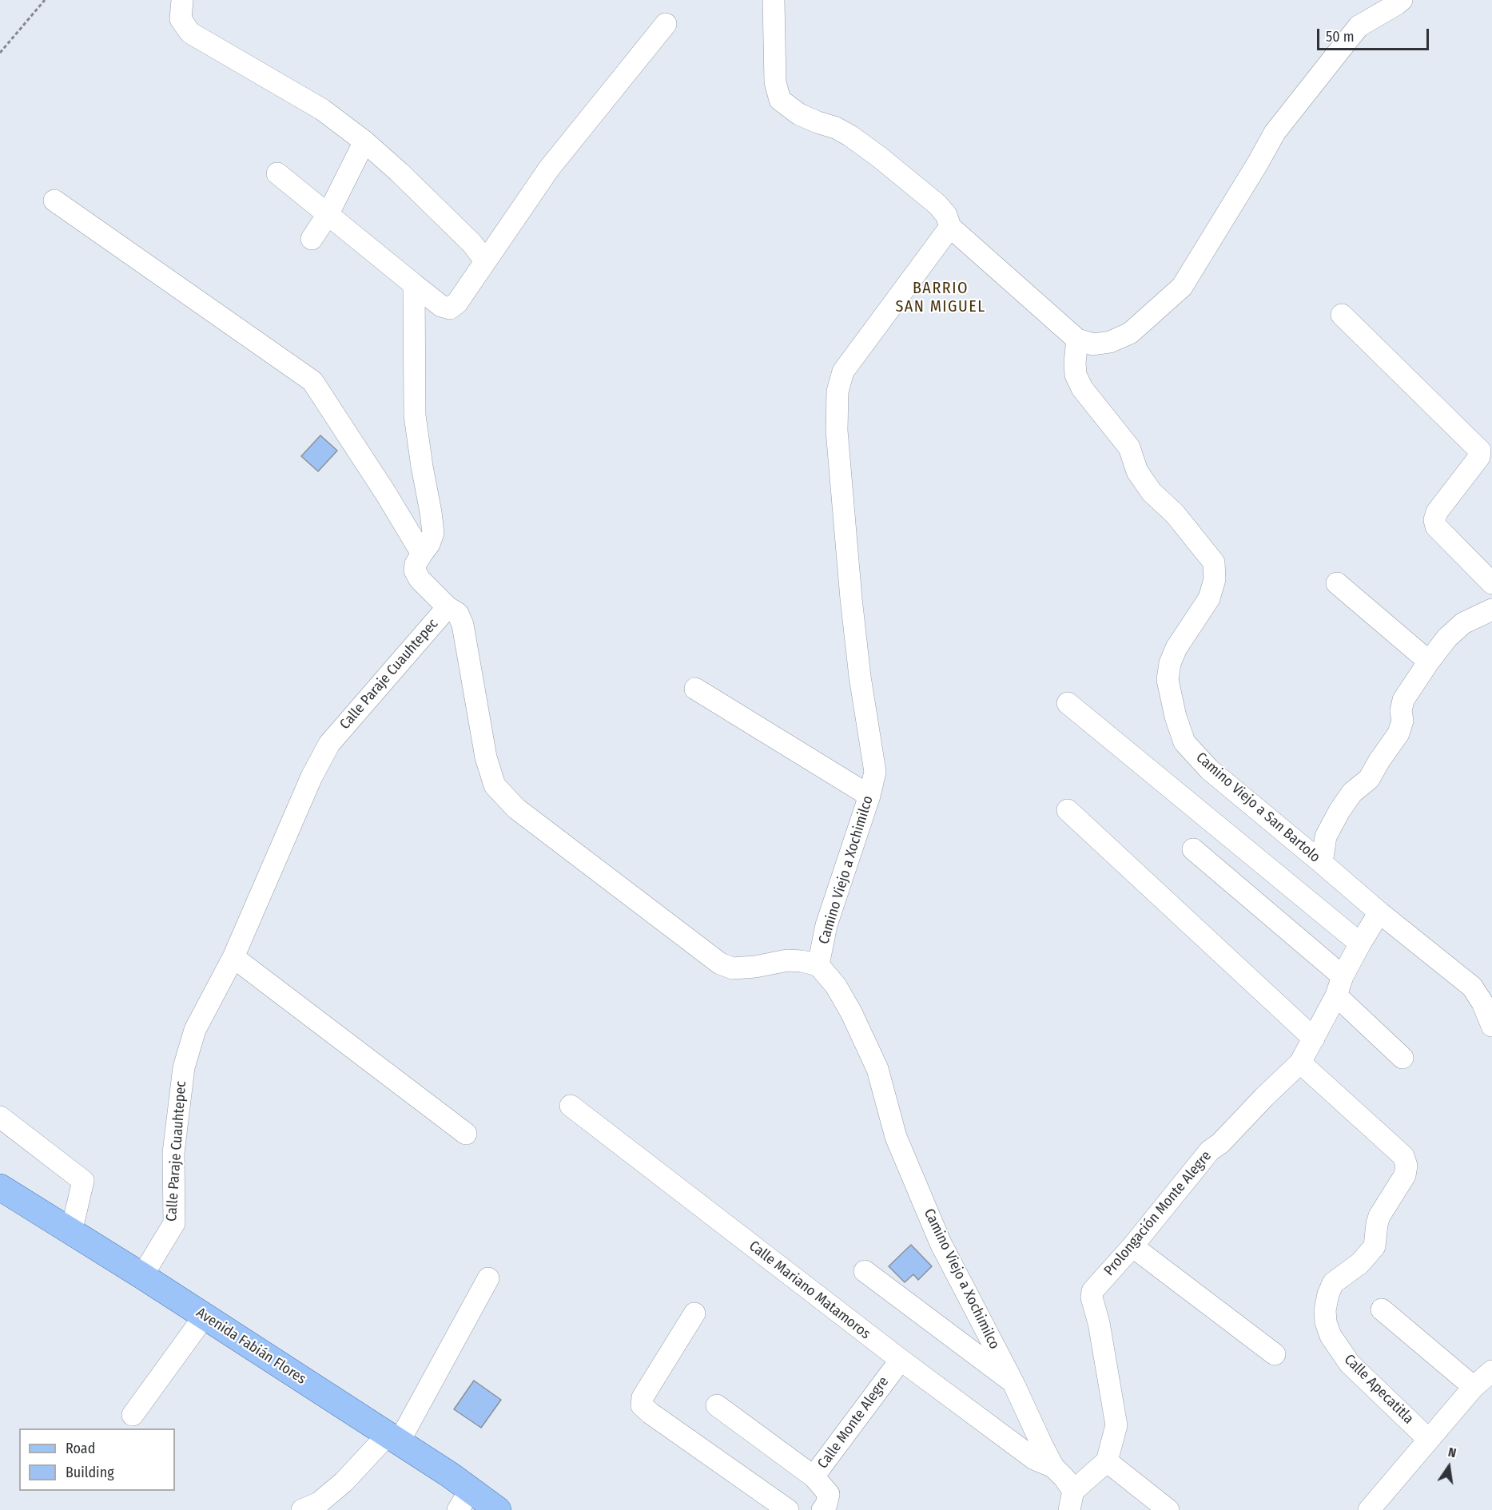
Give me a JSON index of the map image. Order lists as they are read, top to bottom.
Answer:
{
  "streets": {
    "main road": ["Avenida Fabián Flores"],
    "street": [
      "Calle Paraje Cuauhtepec",
      "Camino Viejo a San Bartolo",
      "Camino Viejo a Xochimilco",
      "Prolongación Monte Alegre",
      "Calle Mariano Matamoros",
      "Calle Apecatitla",
      "Calle Monte Alegre"
    ]
  },
  "crossings": [
    ["Calle Paraje Cuauhtepec", "Camino Viejo a Xochimilco"],
    ["Calle Paraje Cuauhtepec", "Avenida Fabián Flores"],
    ["Camino Viejo a San Bartolo", "Prolongación Monte Alegre"],
    ["Camino Viejo a Xochimilco", "Calle Mariano Matamoros"],
    ["Prolongación Monte Alegre", "Calle Apecatitla"],
    ["Calle Mariano Matamoros", "Calle Monte Alegre"]
  ],
  "districts": ["BARRIO SAN MIGUEL"],
  "legend": ["Road", "Building"],
  "scale_bar": "50 m",
  "north": "top"
}
